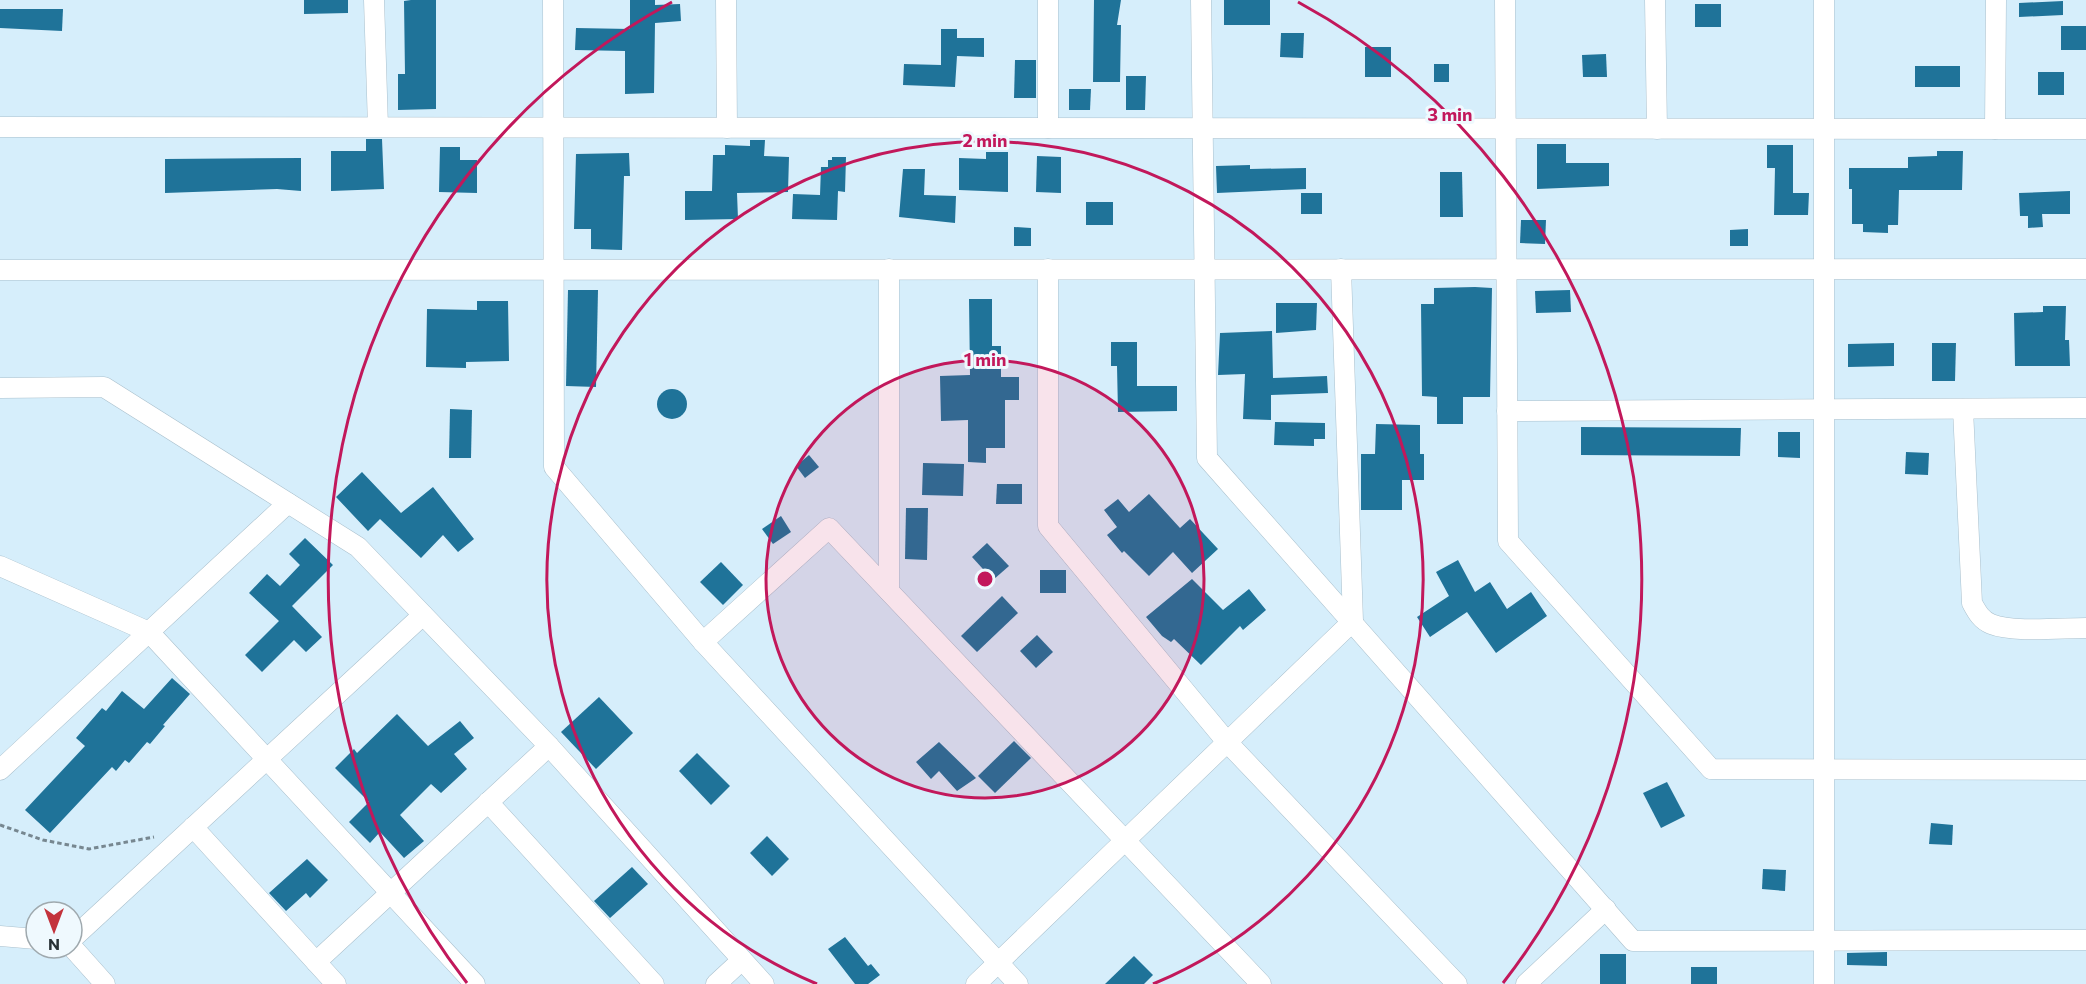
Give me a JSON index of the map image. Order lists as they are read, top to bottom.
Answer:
{
  "north": "bottom",
  "rings": ["3 min", "2 min", "1 min"]
}
